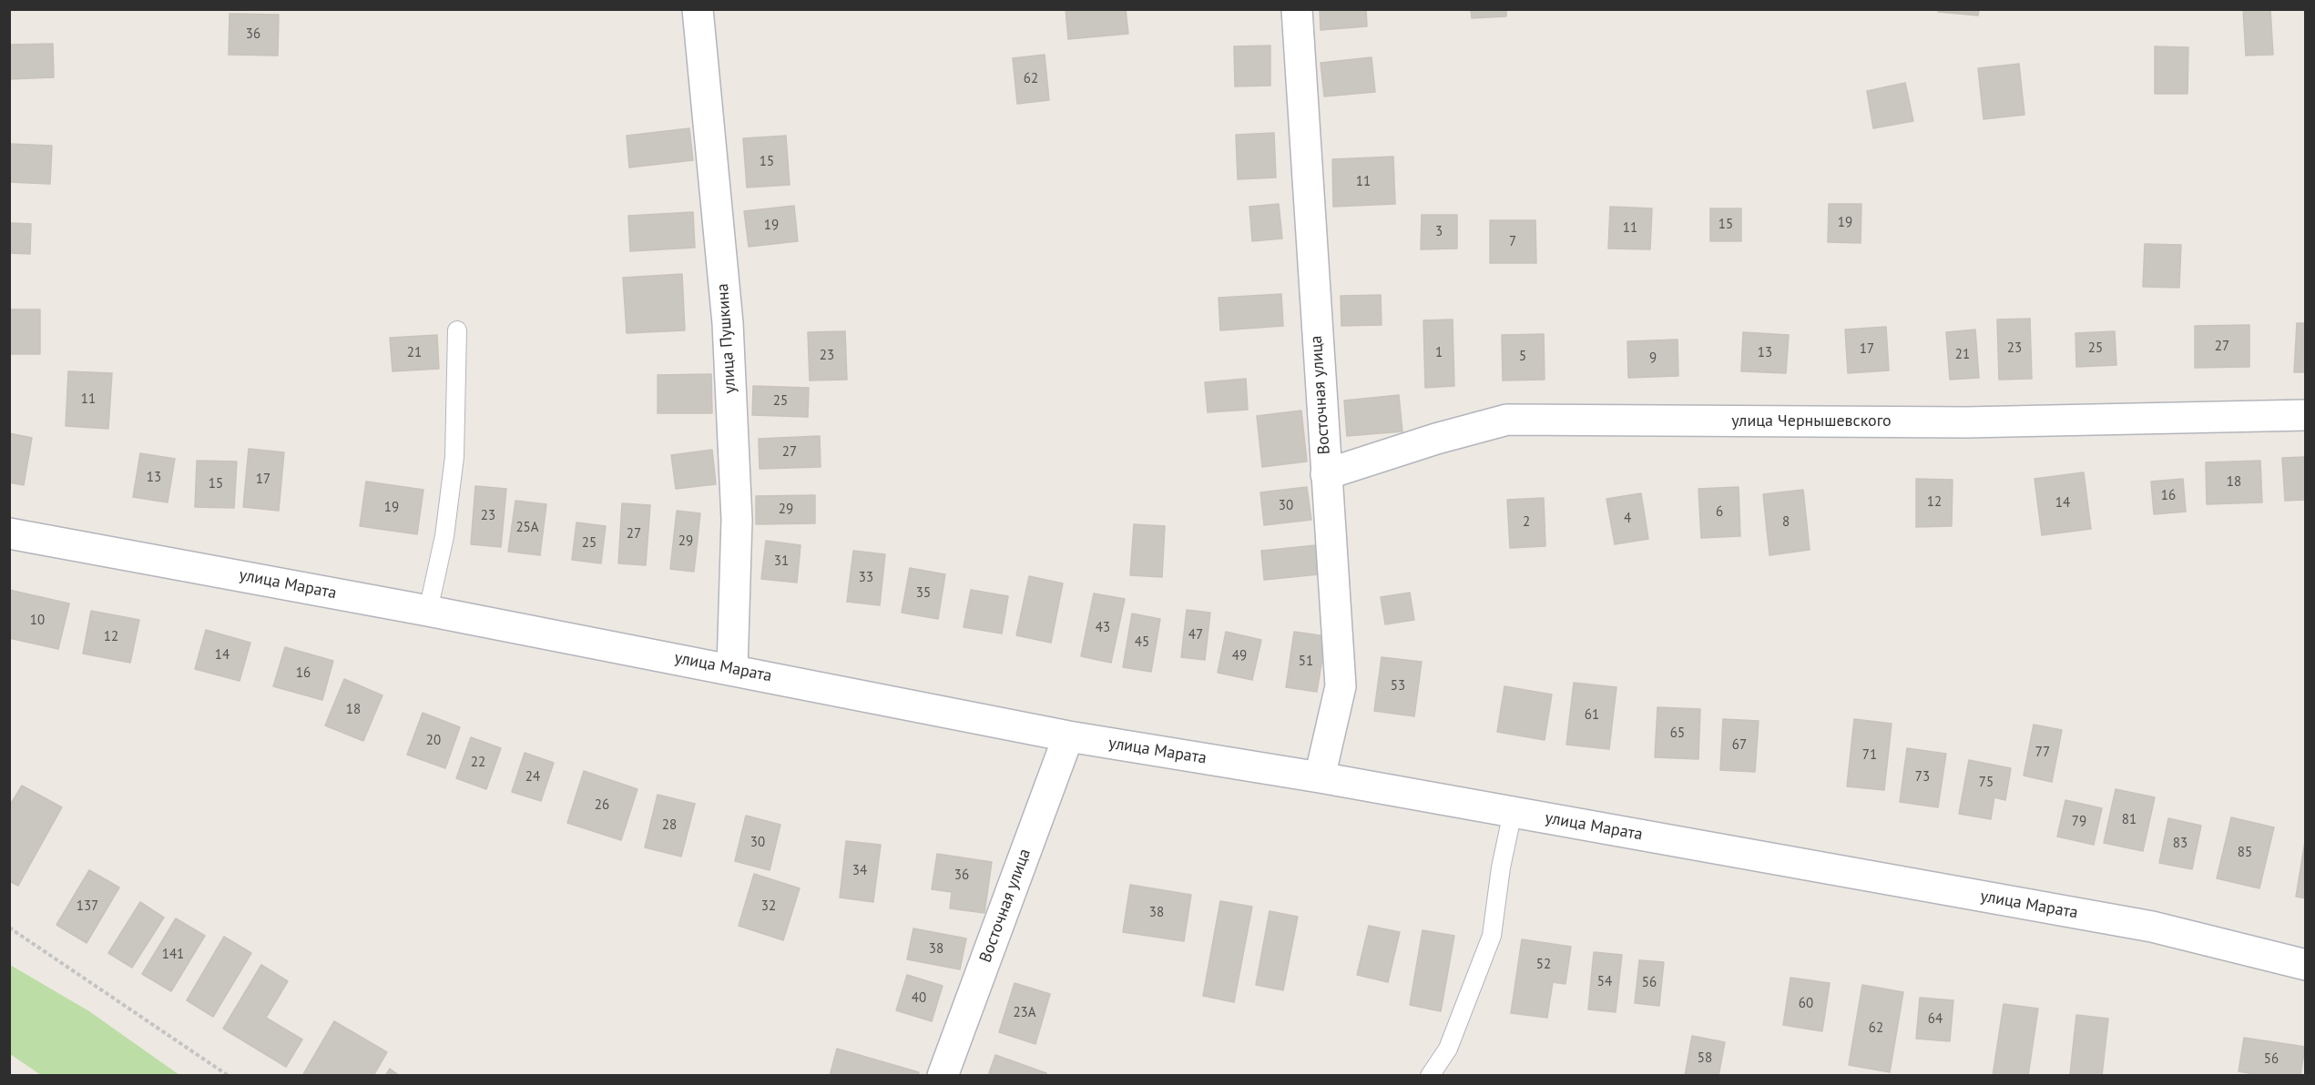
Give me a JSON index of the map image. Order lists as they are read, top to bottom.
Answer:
{
  "streets": {
    "street": [
      "улица Пушкина",
      "Восточная улица",
      "улица Чернышевского",
      "улица Марата"
    ]
  },
  "crossings": [
    ["улица Пушкина", "улица Марата"],
    ["Восточная улица", "улица Чернышевского"],
    ["Восточная улица", "улица Марата"]
  ],
  "house_numbers": [
    "36",
    "62",
    "15",
    "11",
    "19",
    "15",
    "19",
    "11",
    "3",
    "7",
    "27",
    "23",
    "25",
    "17",
    "21",
    "1",
    "13",
    "21",
    "23",
    "5",
    "9",
    "11",
    "25",
    "27",
    "13",
    "17",
    "18",
    "15",
    "16",
    "12",
    "14",
    "30",
    "19",
    "29",
    "6",
    "23",
    "4",
    "2",
    "8",
    "25А",
    "27",
    "29",
    "25",
    "31",
    "33",
    "35",
    "10",
    "43",
    "47",
    "12",
    "45",
    "14",
    "49",
    "51",
    "16",
    "53",
    "18",
    "61",
    "65",
    "20",
    "67",
    "77",
    "71",
    "22",
    "24",
    "73",
    "75",
    "26",
    "81",
    "79",
    "28",
    "30",
    "83",
    "85",
    "34",
    "36",
    "137",
    "32",
    "38",
    "38",
    "141",
    "52",
    "54",
    "56",
    "40",
    "60",
    "23А",
    "64",
    "62",
    "58",
    "56"
  ]
}
